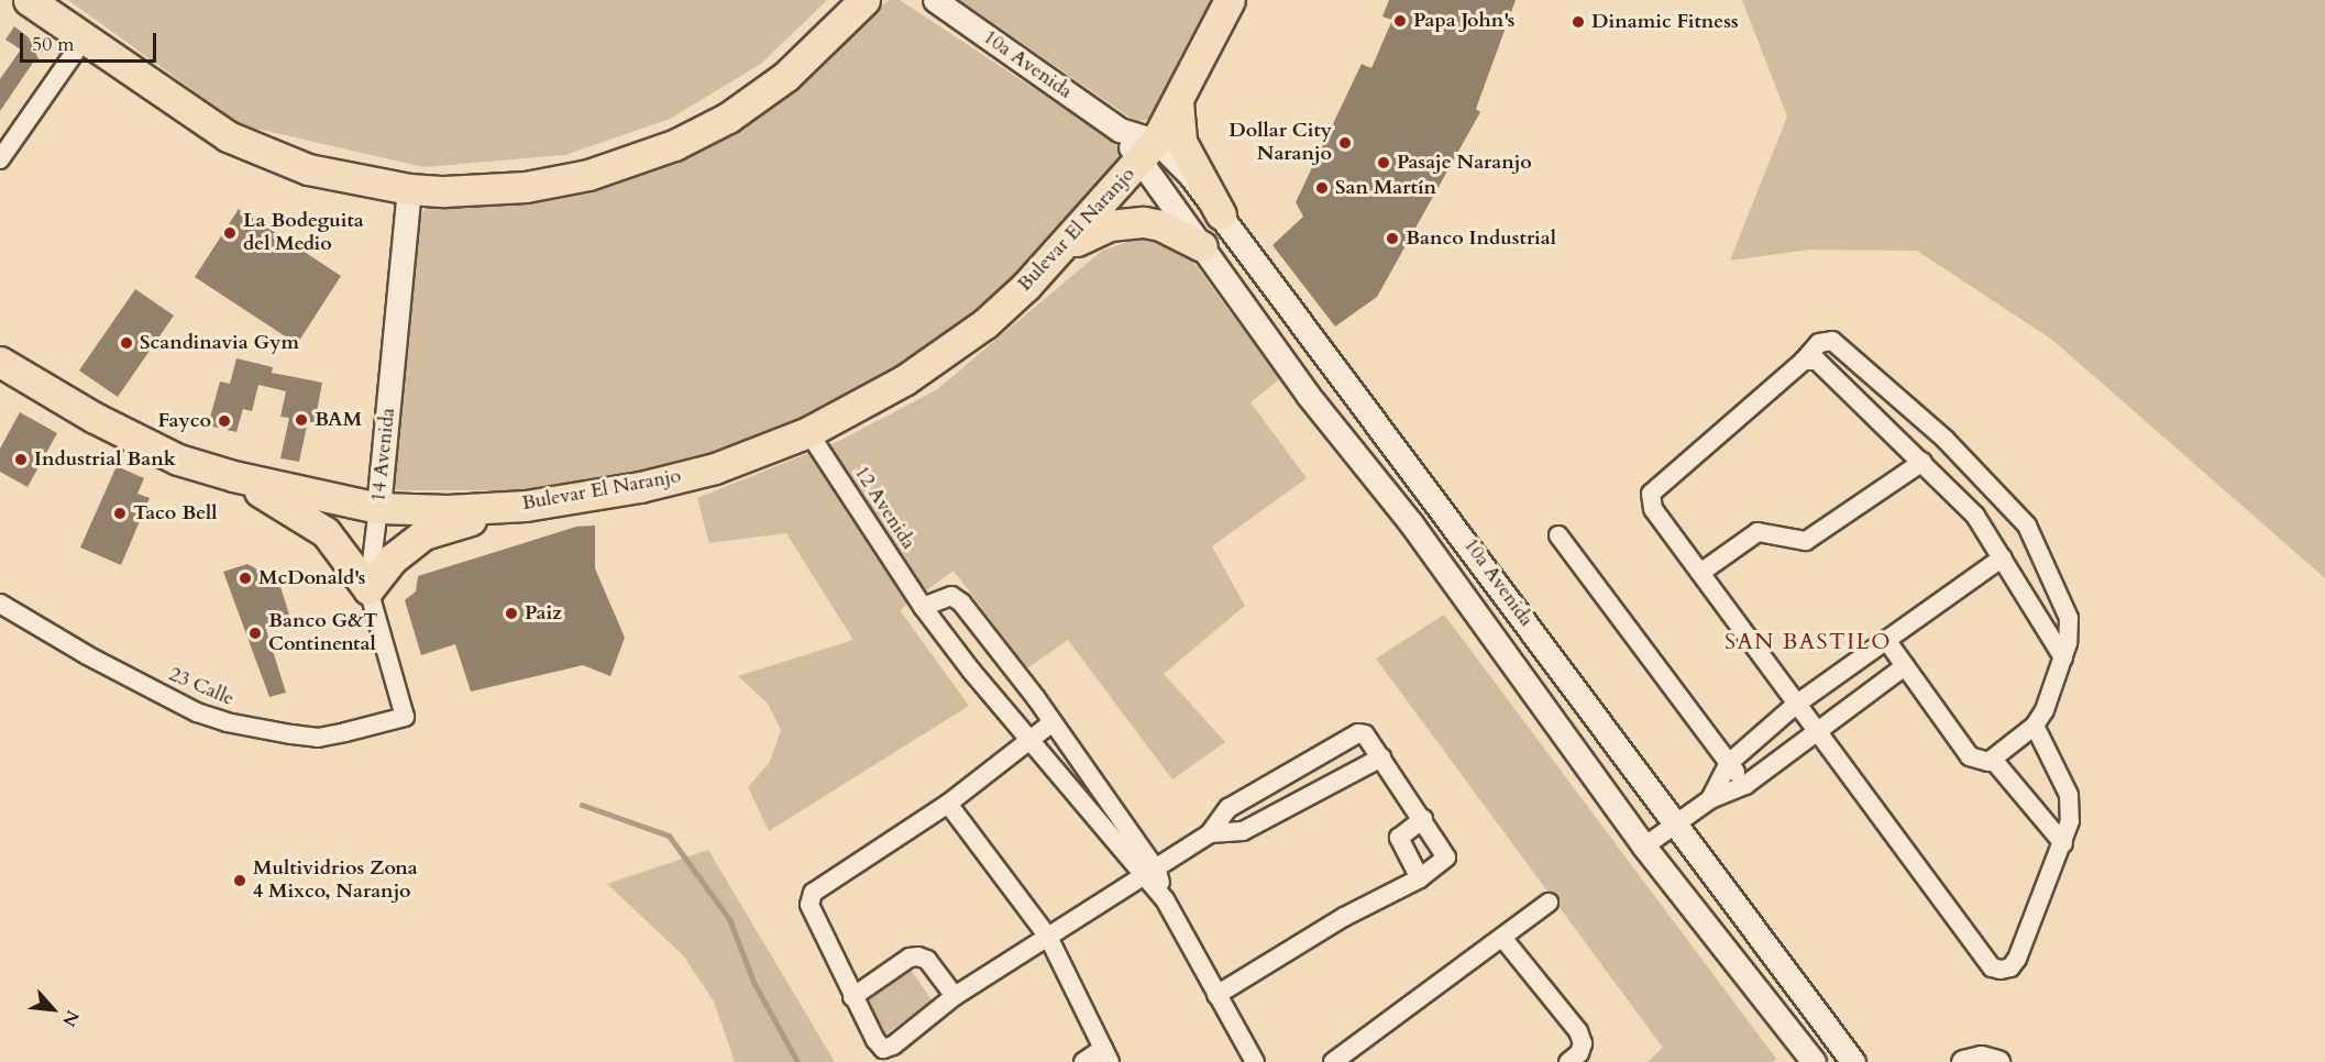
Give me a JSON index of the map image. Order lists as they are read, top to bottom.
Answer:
{
  "streets": {
    "main road": ["Bulevar El Naranjo"],
    "street": [
      "10a Avenida",
      "14 Avenida",
      "12 Avenida",
      "23 Calle"
    ]
  },
  "crossings": [
    ["10a Avenida", "Bulevar El Naranjo"],
    ["Bulevar El Naranjo", "14 Avenida"],
    ["Bulevar El Naranjo", "12 Avenida"],
    ["14 Avenida", "23 Calle"]
  ],
  "districts": ["SAN BASTILO"],
  "places": [
    "Papa John's",
    "Dinamic Fitness",
    "Dollar City Naranjo",
    "Pasaje Naranjo",
    "San Martín",
    "La Bodeguita del Medio",
    "Banco Industrial",
    "Scandinavia Gym",
    "BAM",
    "Fayco",
    "Industrial Bank",
    "Taco Bell",
    "McDonald's",
    "Paiz",
    "Banco G&T Continental",
    "Multividrios Zona 4 Mixco, Naranjo"
  ],
  "scale_bar": "50 m",
  "north": "bottom right"
}
